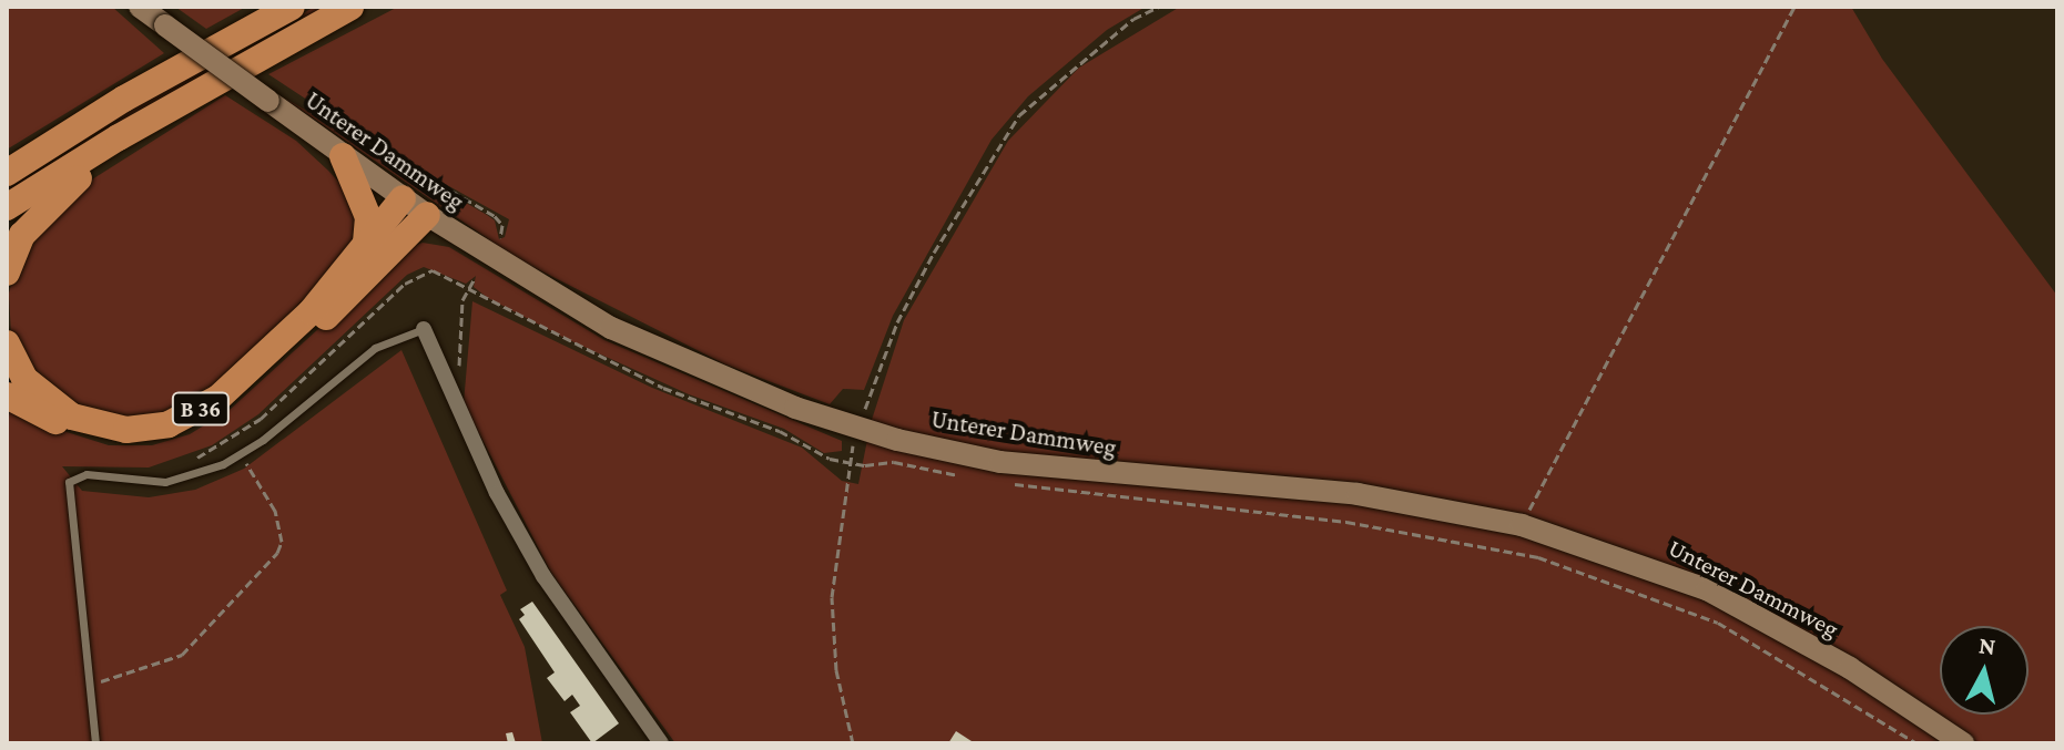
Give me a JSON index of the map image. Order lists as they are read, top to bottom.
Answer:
{
  "streets": {
    "highway": ["B 36"],
    "main road": ["Unterer Dammweg"]
  },
  "crossings": [
    ["Unterer Dammweg", "B 36"]
  ],
  "north": "top"
}
